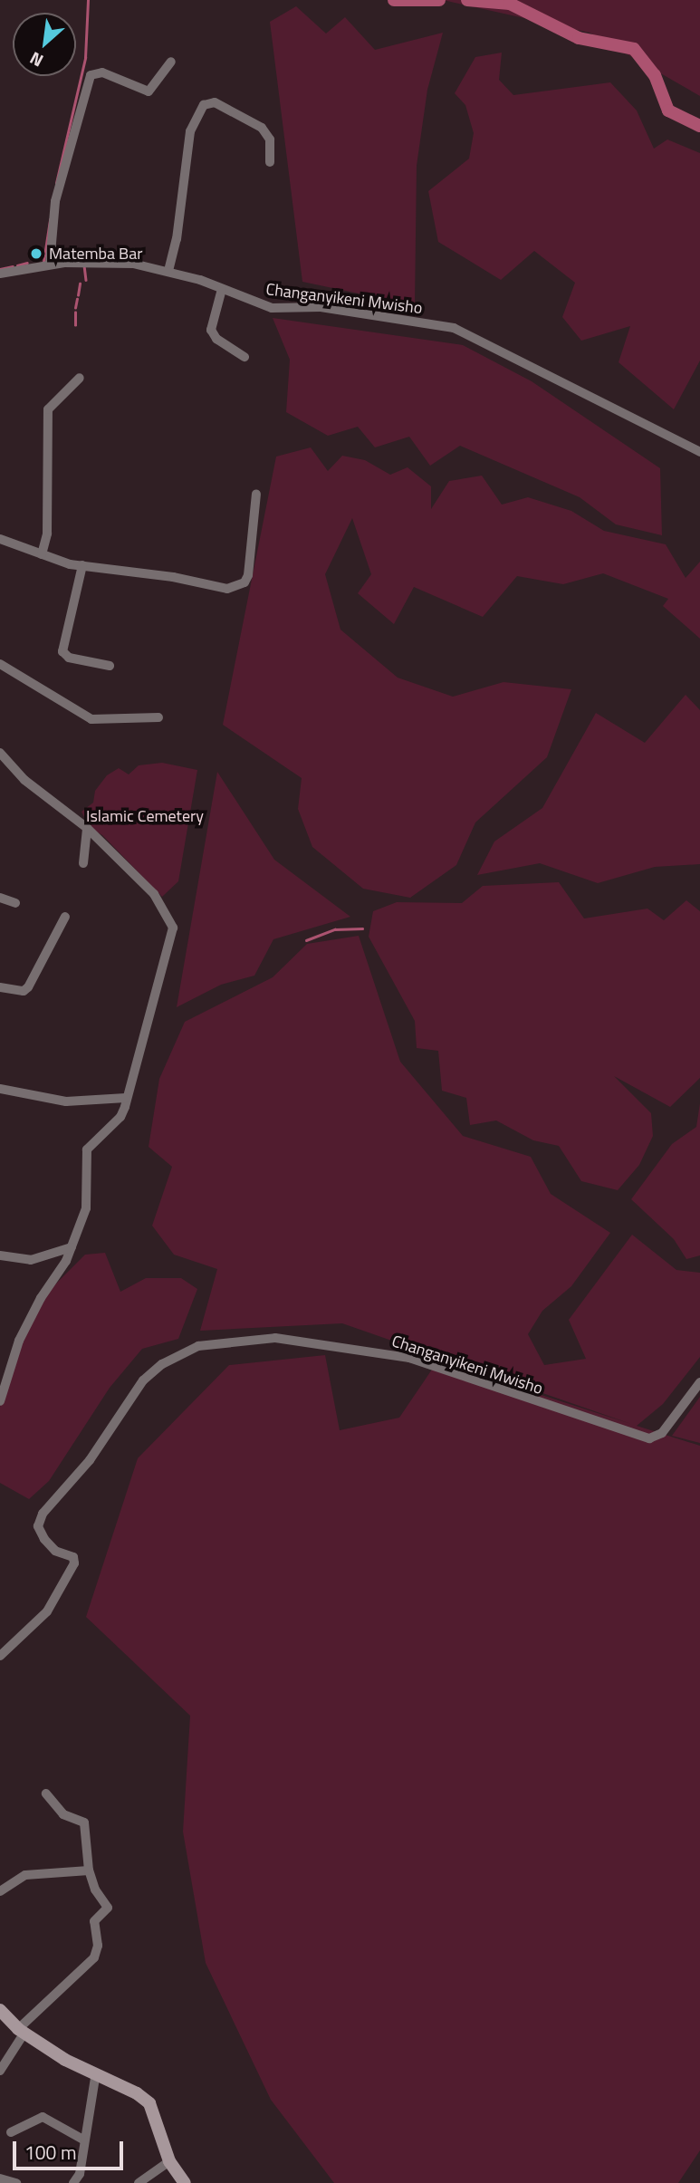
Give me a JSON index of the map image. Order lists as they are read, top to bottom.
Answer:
{
  "streets": {
    "street": ["Changanyikeni Mwisho"]
  },
  "parks": ["Islamic Cemetery"],
  "places": ["Matemba Bar"],
  "scale_bar": "100 m",
  "north": "bottom left"
}
